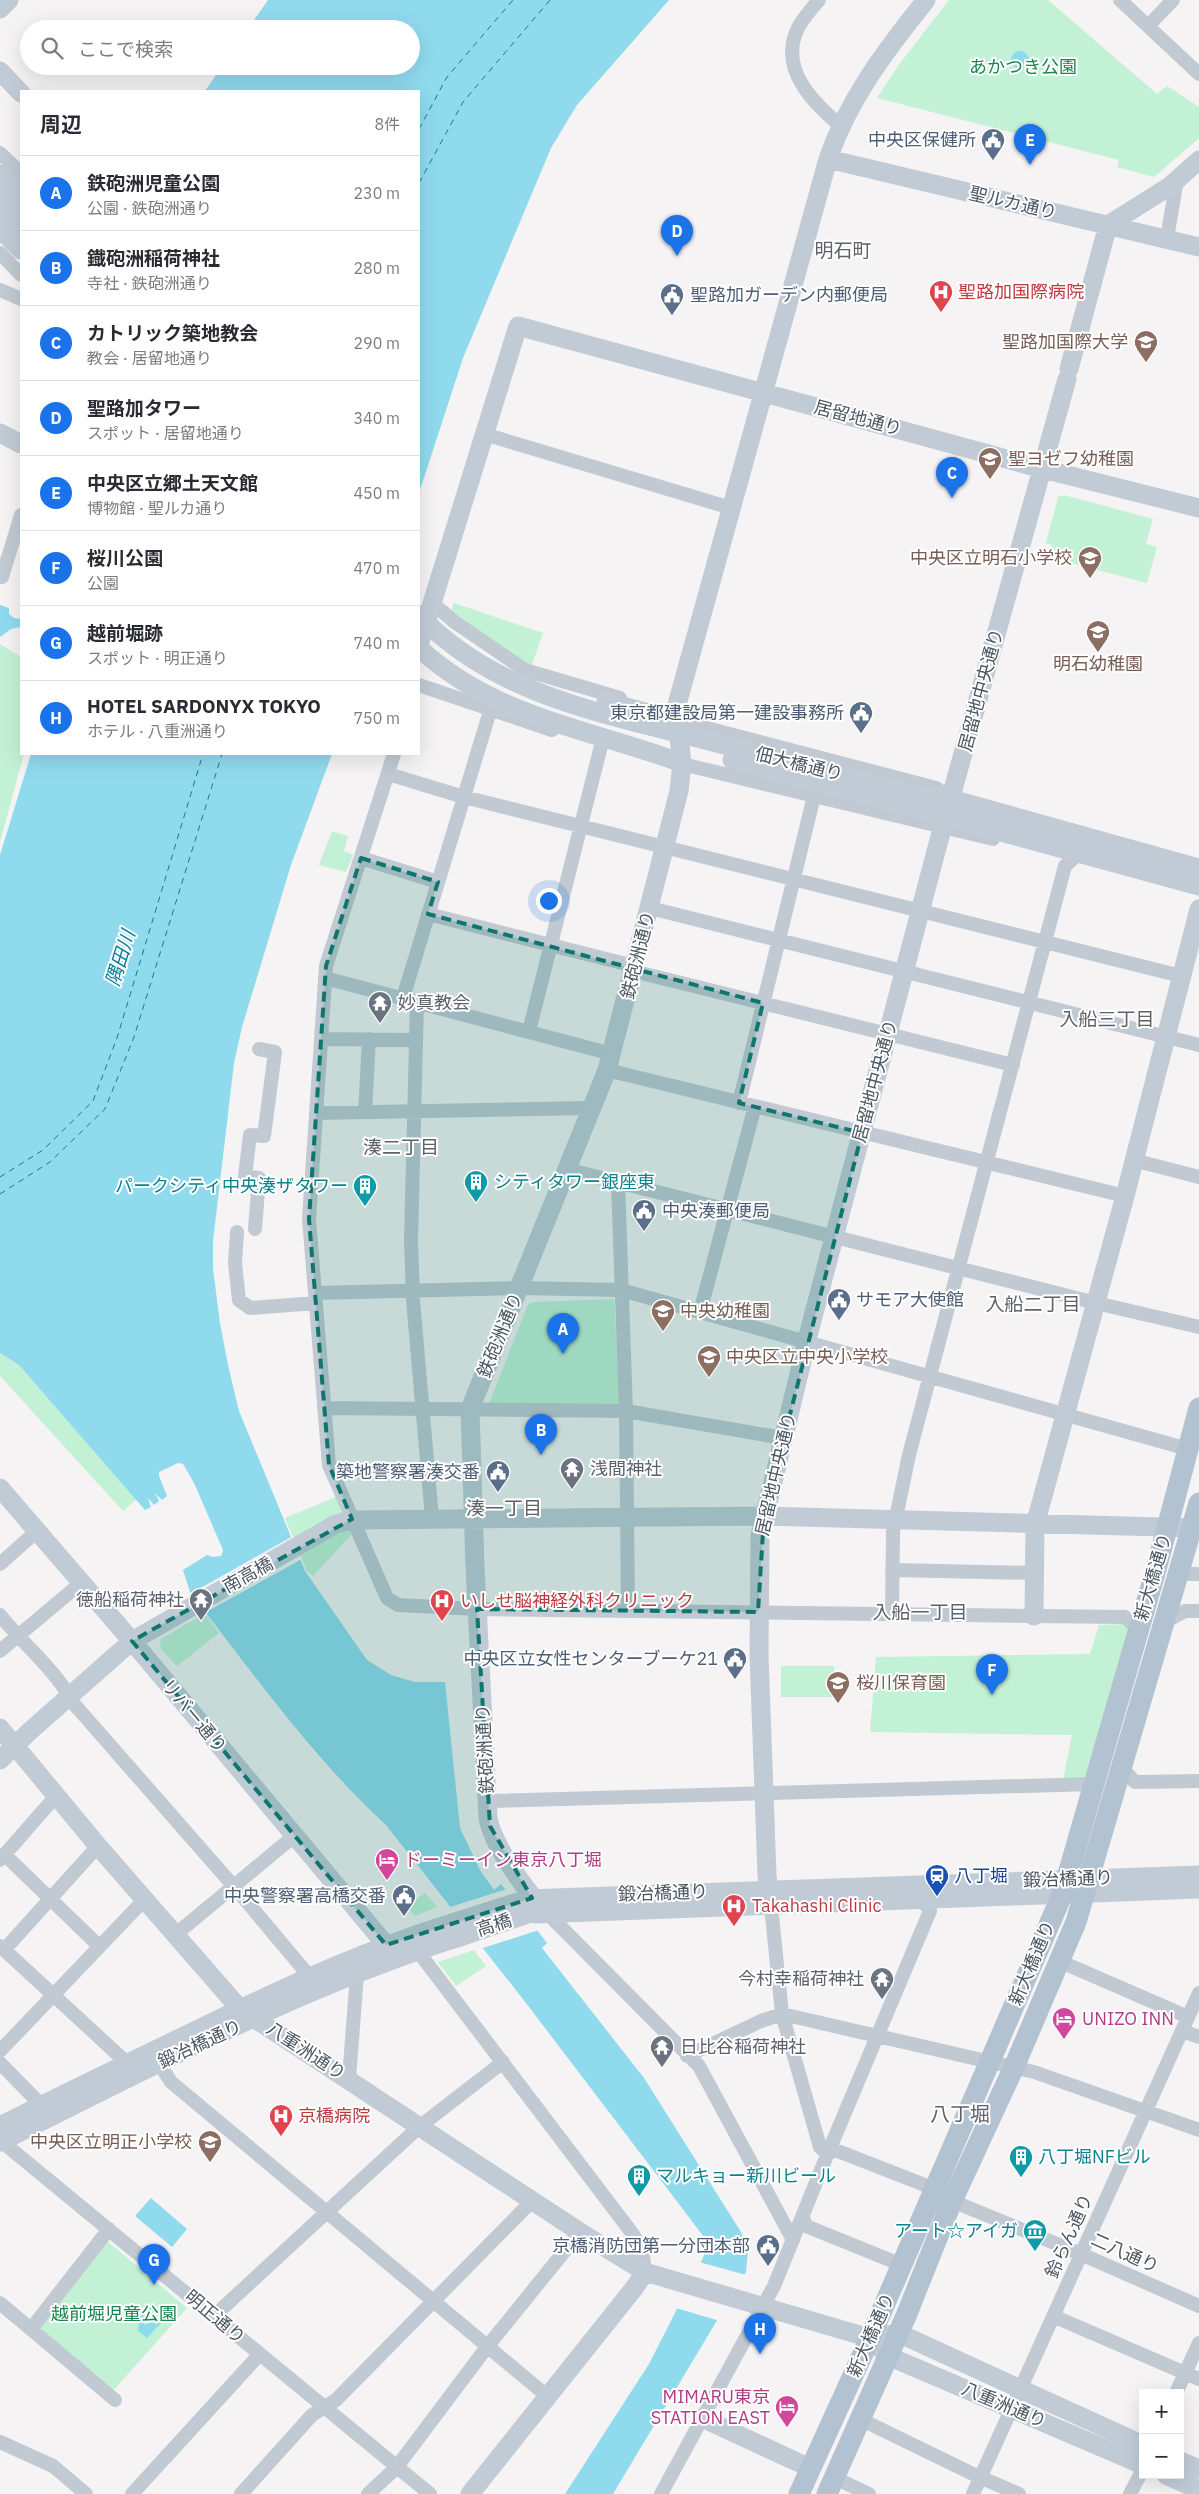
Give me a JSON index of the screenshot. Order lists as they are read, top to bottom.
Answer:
{
  "streets": {
    "main road": ["新大橋通り"],
    "street": [
      "聖ルカ通り",
      "居留地通り",
      "居留地中央通り",
      "佃大橋通り",
      "鉄砲洲通り",
      "南高橋",
      "リバー通り",
      "鍛冶橋通り",
      "高橋",
      "八重洲通り",
      "鈴らん通り",
      "二八通り",
      "明正通り"
    ]
  },
  "crossings": [
    ["聖ルカ通り", "居留地中央通り"],
    ["聖ルカ通り", "鉄砲洲通り"],
    ["居留地通り", "居留地中央通り"],
    ["居留地通り", "鉄砲洲通り"],
    ["居留地中央通り", "佃大橋通り"],
    ["居留地中央通り", "南高橋"],
    ["居留地中央通り", "鍛冶橋通り"],
    ["鉄砲洲通り", "南高橋"],
    ["鉄砲洲通り", "鍛冶橋通り"],
    ["鉄砲洲通り", "高橋"],
    ["南高橋", "新大橋通り"],
    ["南高橋", "リバー通り"],
    ["南高橋", "八重洲通り"],
    ["新大橋通り", "鍛冶橋通り"],
    ["新大橋通り", "八重洲通り"],
    ["新大橋通り", "二八通り"],
    ["リバー通り", "鍛冶橋通り"],
    ["鍛冶橋通り", "高橋"],
    ["鍛冶橋通り", "八重洲通り"],
    ["鍛冶橋通り", "明正通り"],
    ["八重洲通り", "鈴らん通り"],
    ["鈴らん通り", "二八通り"]
  ],
  "districts": [
    "明石町",
    "入船三丁目",
    "湊二丁目",
    "入船二丁目",
    "湊一丁目",
    "入船一丁目",
    "八丁堀"
  ],
  "water": ["隅田川"],
  "parks": ["あかつき公園", "越前堀児童公園"],
  "places": {
    "public building": [
      "中央区保健所",
      "聖路加ガーデン内郵便局",
      "東京都建設局第一建設事務所",
      "中央湊郵便局",
      "サモア大使館",
      "築地警察署湊交番",
      "中央区立女性センターブーケ21",
      "中央警察署高橋交番",
      "京橋消防団第一分団本部"
    ],
    "hospital": [
      "聖路加国際病院",
      "いしせ脳神経外科クリニック",
      "Takahashi Clinic",
      "京橋病院"
    ],
    "school or university": [
      "聖路加国際大学",
      "聖ヨゼフ幼稚園",
      "中央区立明石小学校",
      "明石幼稚園",
      "中央幼稚園",
      "中央区立中央小学校",
      "桜川保育園",
      "中央区立明正小学校"
    ],
    "temple": [
      "妙真教会",
      "浅間神社",
      "徳船稲荷神社",
      "今村幸稲荷神社",
      "日比谷稲荷神社"
    ],
    "building": [
      "シティタワー銀座東",
      "パークシティ中央湊ザタワー",
      "八丁堀NFビル",
      "マルキョー新川ビール"
    ],
    "hotel": ["ドーミーイン東京八丁堀", "UNIZO INN", "MIMARU東京 STATION EAST"],
    "station": ["八丁堀"],
    "museum": ["アート☆アイガ"]
  },
  "page": {
    "search": "ここで検索",
    "heading": ["周辺", "8件"],
    "pins": [
      "E",
      "D",
      "C",
      "A",
      "B",
      "F",
      "G",
      "H"
    ],
    "list": [
      {
        "mark": "A",
        "name": "鉄砲洲児童公園",
        "note": "公園 · 鉄砲洲通り",
        "value": "230 m"
      },
      {
        "mark": "B",
        "name": "鐡砲洲稲荷神社",
        "note": "寺社 · 鉄砲洲通り",
        "value": "280 m"
      },
      {
        "mark": "C",
        "name": "カトリック築地教会",
        "note": "教会 · 居留地通り",
        "value": "290 m"
      },
      {
        "mark": "D",
        "name": "聖路加タワー",
        "note": "スポット · 居留地通り",
        "value": "340 m"
      },
      {
        "mark": "E",
        "name": "中央区立郷土天文館",
        "note": "博物館 · 聖ルカ通り",
        "value": "450 m"
      },
      {
        "mark": "F",
        "name": "桜川公園",
        "note": "公園",
        "value": "470 m"
      },
      {
        "mark": "G",
        "name": "越前堀跡",
        "note": "スポット · 明正通り",
        "value": "740 m"
      },
      {
        "mark": "H",
        "name": "HOTEL SARDONYX TOKYO",
        "note": "ホテル · 八重洲通り",
        "value": "750 m"
      }
    ],
    "map_buttons": ["+", "−"]
  }
}
